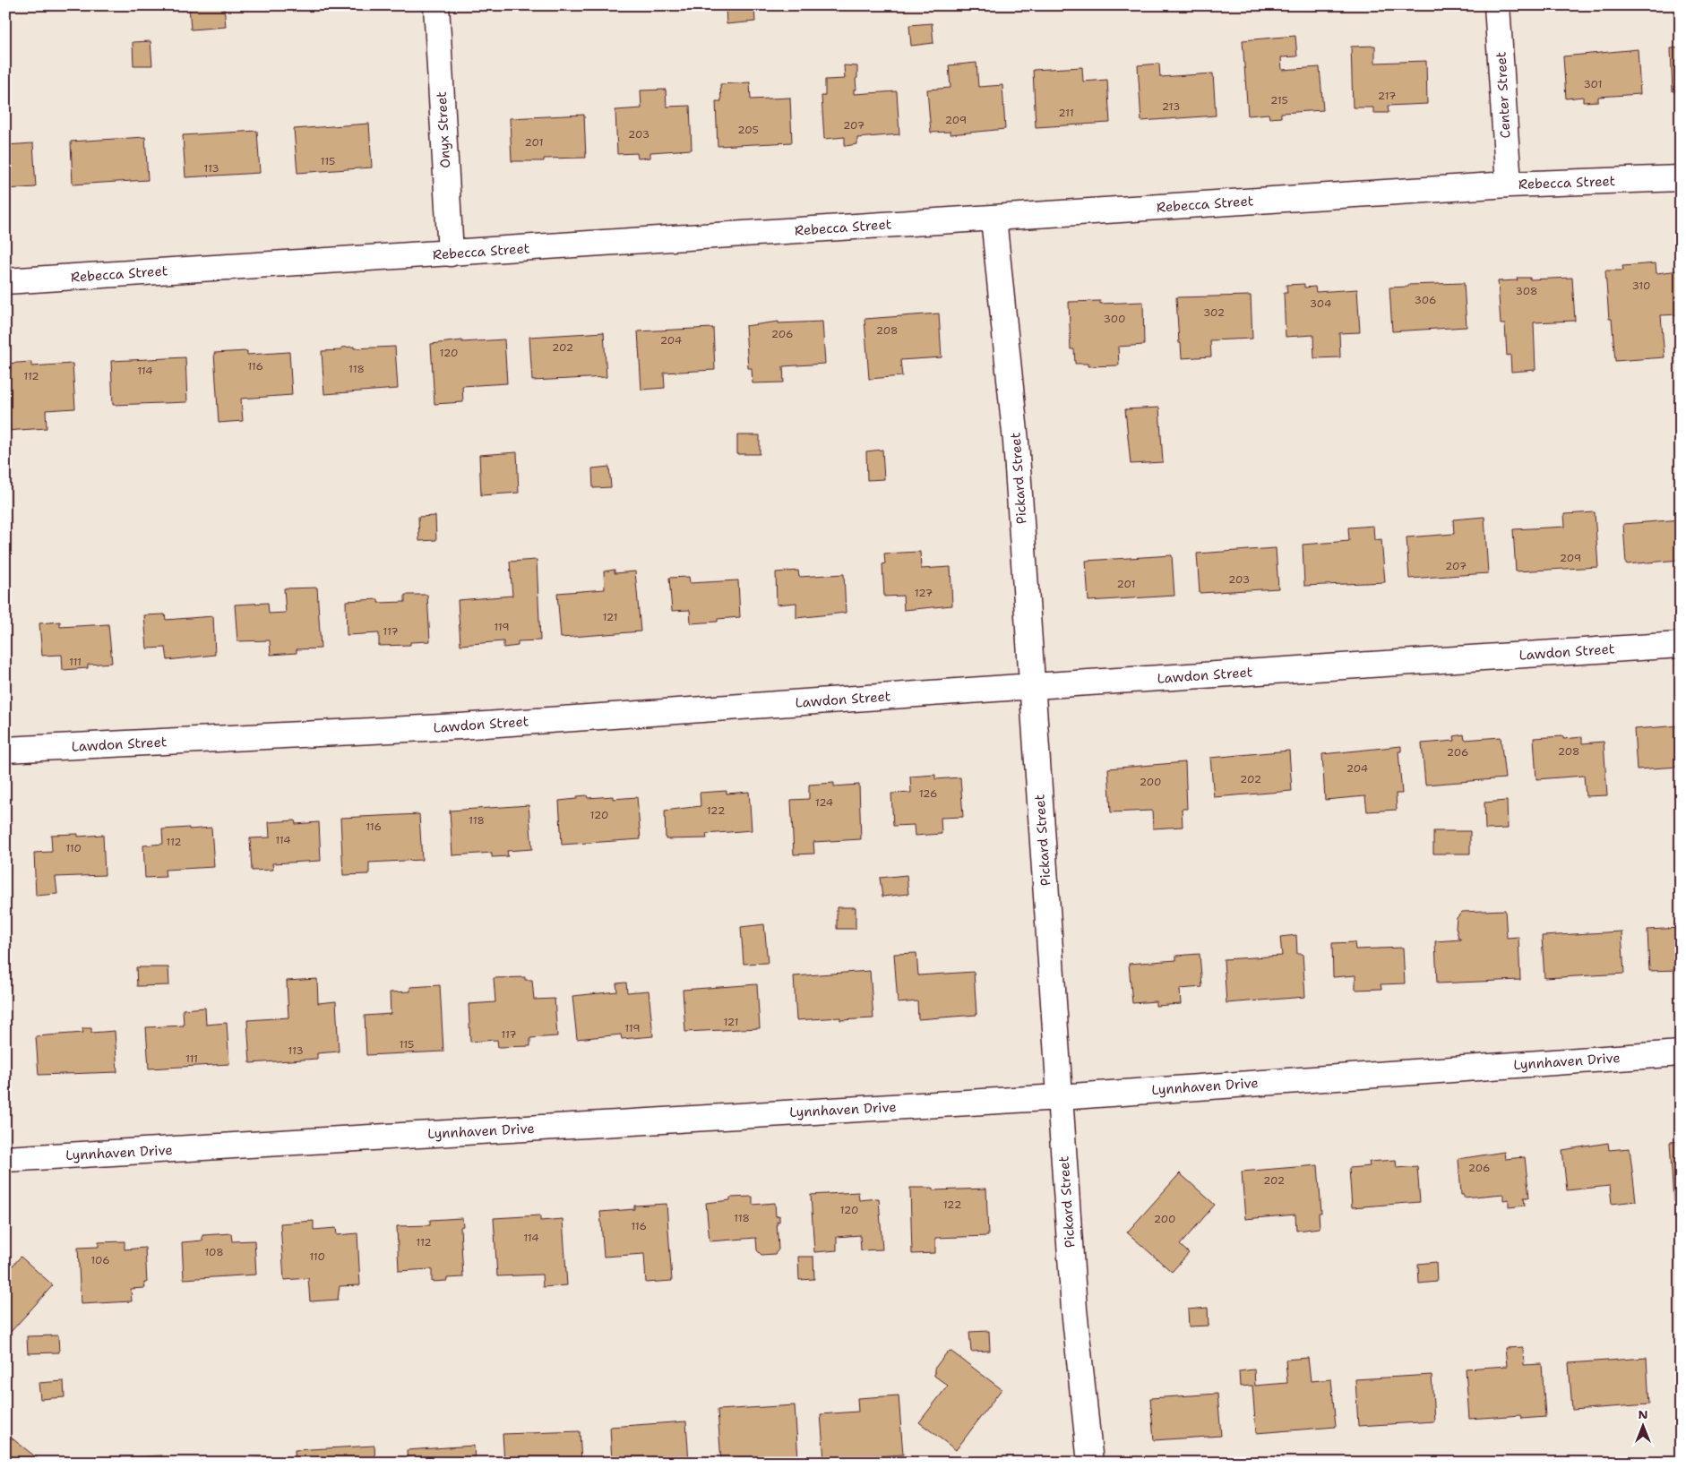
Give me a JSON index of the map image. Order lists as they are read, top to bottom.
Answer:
{
  "streets": {
    "street": [
      "Center Street",
      "Onyx Street",
      "Rebecca Street",
      "Pickard Street",
      "Lawdon Street",
      "Lynnhaven Drive"
    ]
  },
  "crossings": [
    ["Center Street", "Rebecca Street"],
    ["Onyx Street", "Rebecca Street"],
    ["Rebecca Street", "Pickard Street"],
    ["Pickard Street", "Lawdon Street"],
    ["Pickard Street", "Lynnhaven Drive"]
  ],
  "house_numbers": [
    "301",
    "217",
    "215",
    "213",
    "211",
    "209",
    "207",
    "205",
    "203",
    "201",
    "115",
    "113",
    "310",
    "308",
    "306",
    "304",
    "302",
    "300",
    "208",
    "206",
    "204",
    "202",
    "120",
    "116",
    "118",
    "114",
    "112",
    "209",
    "207",
    "203",
    "201",
    "127",
    "121",
    "119",
    "117",
    "111",
    "208",
    "206",
    "204",
    "202",
    "200",
    "126",
    "124",
    "122",
    "120",
    "118",
    "116",
    "114",
    "112",
    "110",
    "121",
    "119",
    "117",
    "115",
    "113",
    "111",
    "206",
    "202",
    "122",
    "120",
    "118",
    "200",
    "116",
    "114",
    "112",
    "108",
    "110",
    "106"
  ],
  "north": "top"
}
